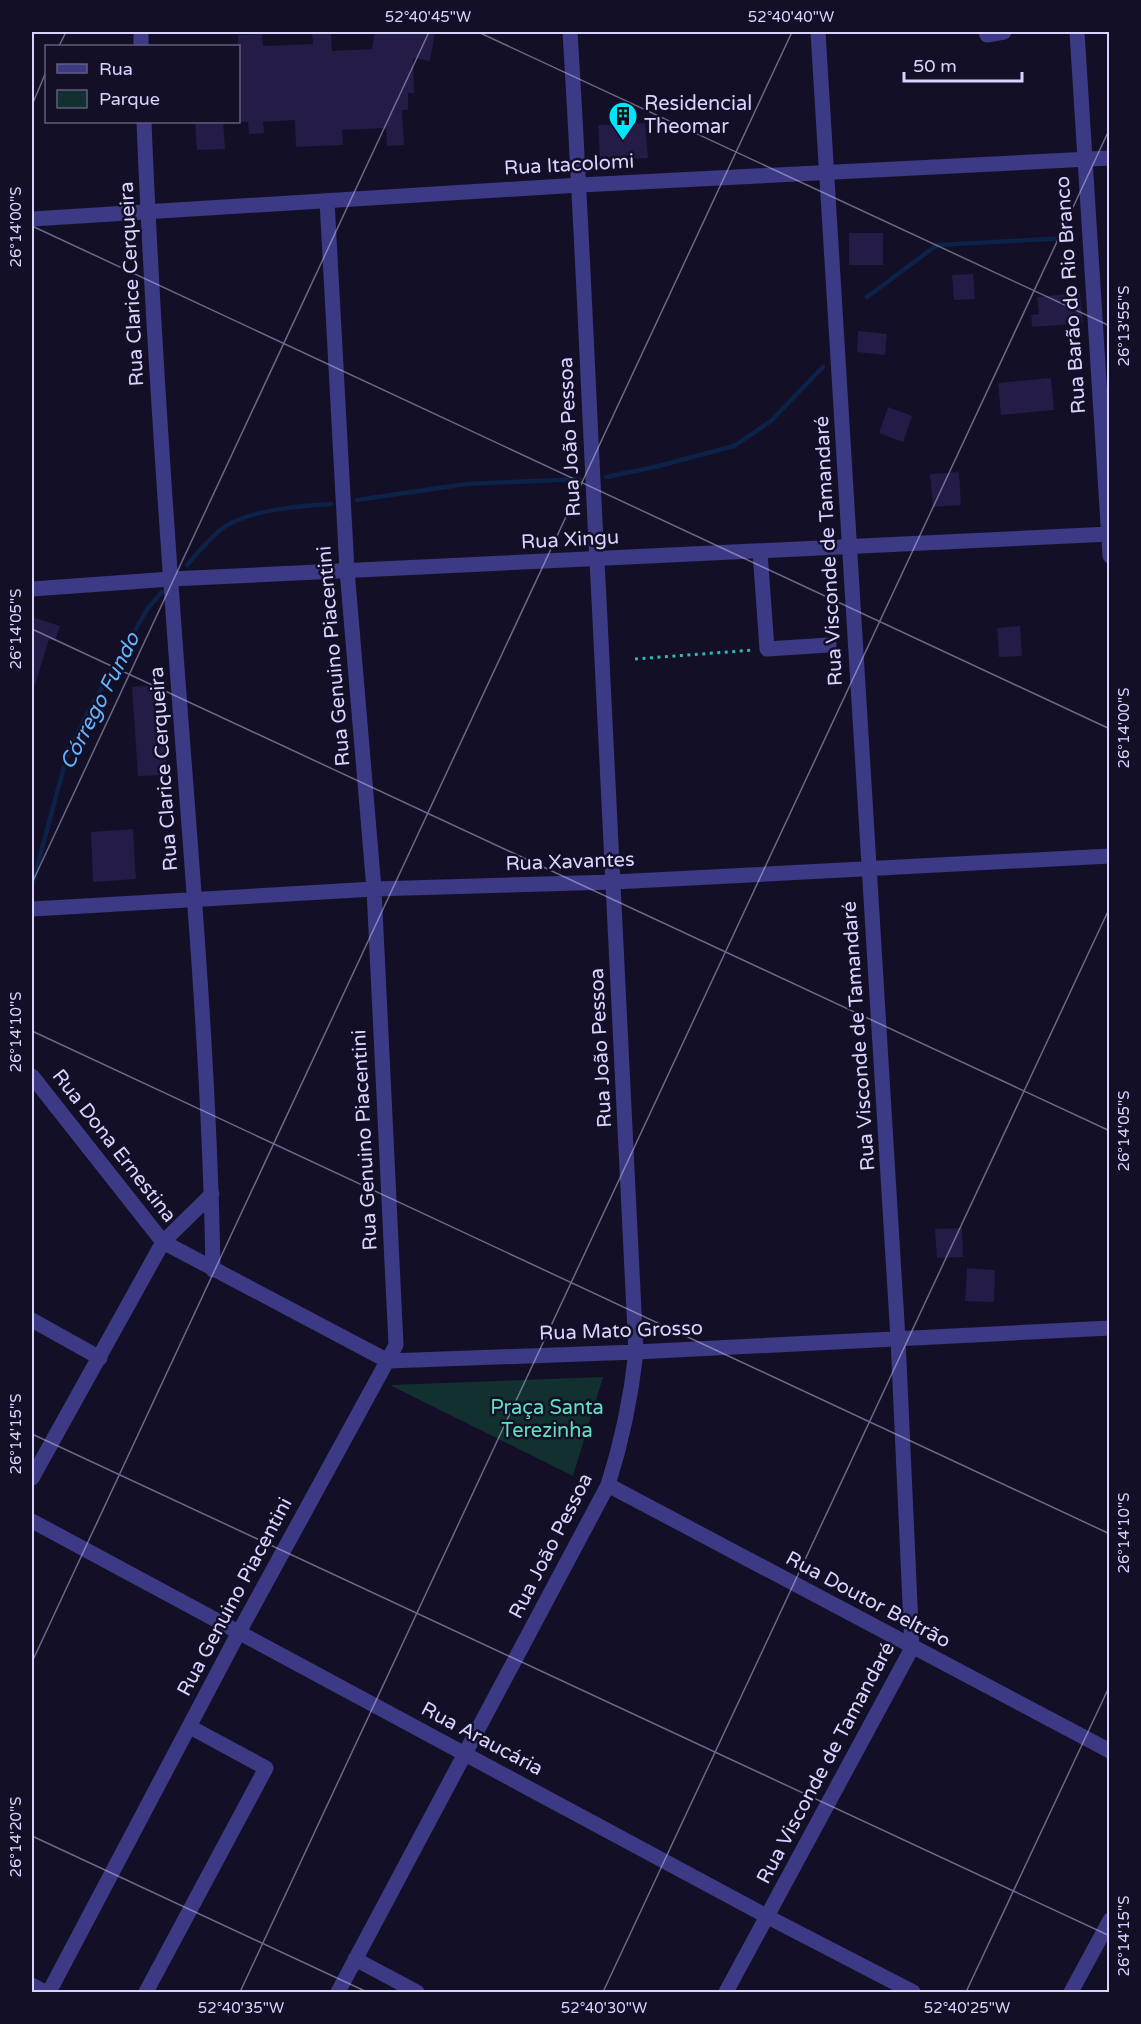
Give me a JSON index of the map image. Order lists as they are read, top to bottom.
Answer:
{
  "streets": {
    "street": [
      "Rua Itacolomi",
      "Rua Clarice Cerqueira",
      "Rua Barão do Rio Branco",
      "Rua João Pessoa",
      "Rua Xingu",
      "Rua Visconde de Tamandaré",
      "Rua Genuino Piacentini",
      "Rua Xavantes",
      "Rua Dona Ernestina",
      "Rua Mato Grosso",
      "Rua Doutor Beltrão",
      "Rua Araucária"
    ]
  },
  "crossings": [
    ["Rua Itacolomi", "Rua Clarice Cerqueira"],
    ["Rua Itacolomi", "Rua Barão do Rio Branco"],
    ["Rua Itacolomi", "Rua João Pessoa"],
    ["Rua Itacolomi", "Rua Visconde de Tamandaré"],
    ["Rua Itacolomi", "Rua Genuino Piacentini"],
    ["Rua Clarice Cerqueira", "Rua Xingu"],
    ["Rua Clarice Cerqueira", "Rua Xavantes"],
    ["Rua Clarice Cerqueira", "Rua Mato Grosso"],
    ["Rua Barão do Rio Branco", "Rua Xingu"],
    ["Rua João Pessoa", "Rua Xingu"],
    ["Rua João Pessoa", "Rua Xavantes"],
    ["Rua João Pessoa", "Rua Mato Grosso"],
    ["Rua João Pessoa", "Rua Doutor Beltrão"],
    ["Rua João Pessoa", "Rua Araucária"],
    ["Rua Xingu", "Rua Visconde de Tamandaré"],
    ["Rua Xingu", "Rua Genuino Piacentini"],
    ["Rua Visconde de Tamandaré", "Rua Xavantes"],
    ["Rua Visconde de Tamandaré", "Rua Mato Grosso"],
    ["Rua Visconde de Tamandaré", "Rua Doutor Beltrão"],
    ["Rua Visconde de Tamandaré", "Rua Araucária"],
    ["Rua Genuino Piacentini", "Rua Xavantes"],
    ["Rua Genuino Piacentini", "Rua Mato Grosso"],
    ["Rua Genuino Piacentini", "Rua Araucária"],
    ["Rua Dona Ernestina", "Rua Mato Grosso"]
  ],
  "water": ["Córrego Fundo"],
  "parks": ["Praça Santa Terezinha"],
  "places": {
    "building": ["Residencial Theomar"]
  },
  "legend": ["Rua", "Parque"],
  "scale_bar": "50 m",
  "coordinates": [
    "52°40'45\"W",
    "52°40'40\"W",
    "26°14'00\"S",
    "26°13'55\"S",
    "26°14'05\"S",
    "26°14'10\"S",
    "26°14'15\"S",
    "26°14'20\"S",
    "52°40'35\"W",
    "52°40'30\"W",
    "52°40'25\"W"
  ]
}
